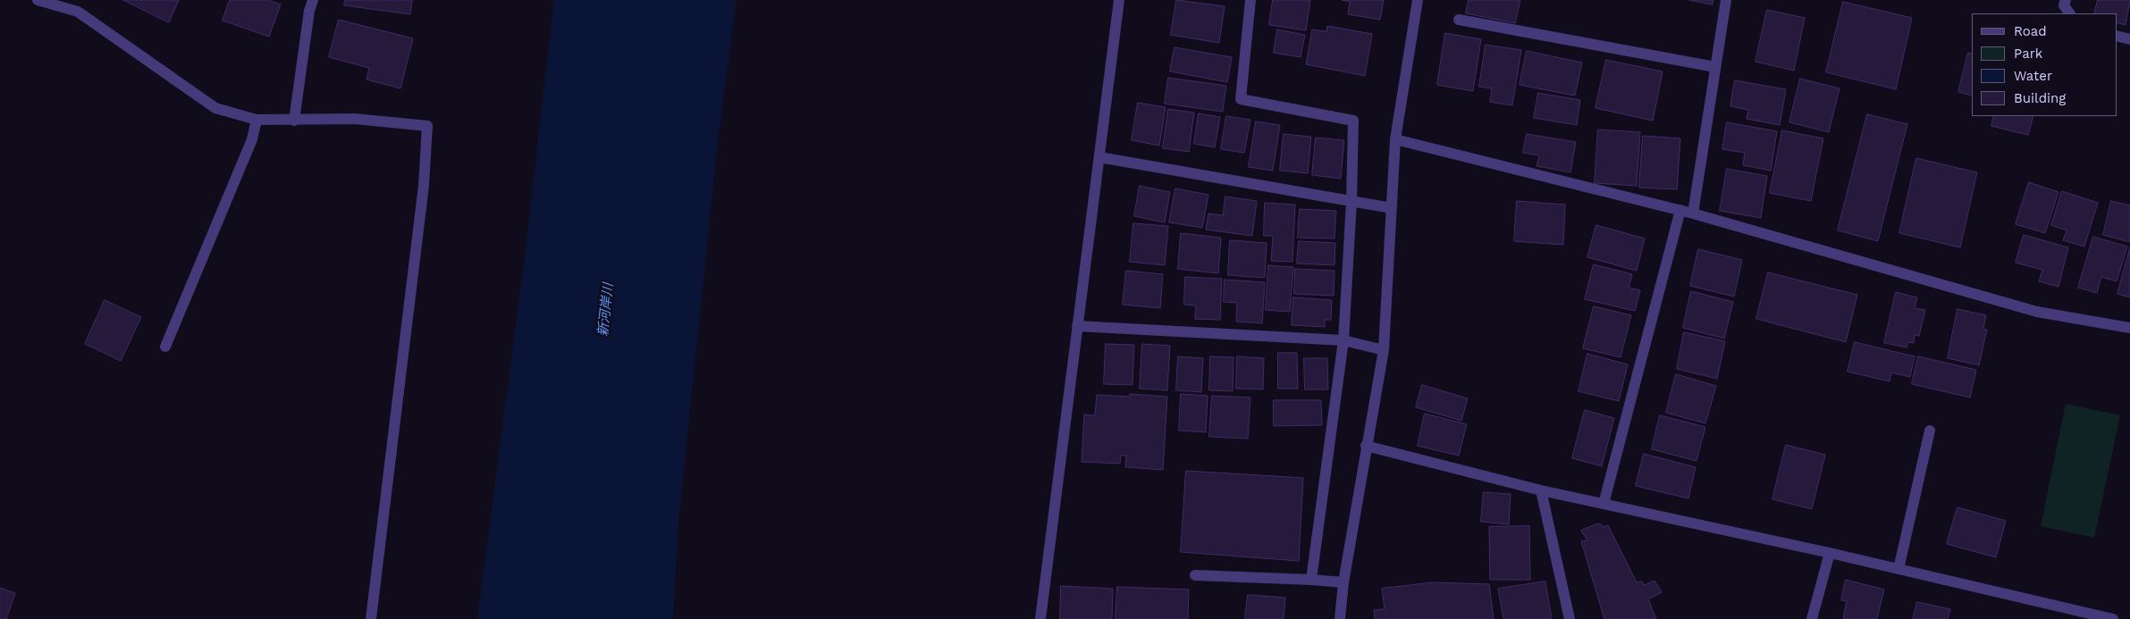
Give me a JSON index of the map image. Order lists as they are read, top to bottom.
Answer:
{
  "water": ["新河岸川"],
  "legend": [
    "Road",
    "Park",
    "Water",
    "Building"
  ]
}
